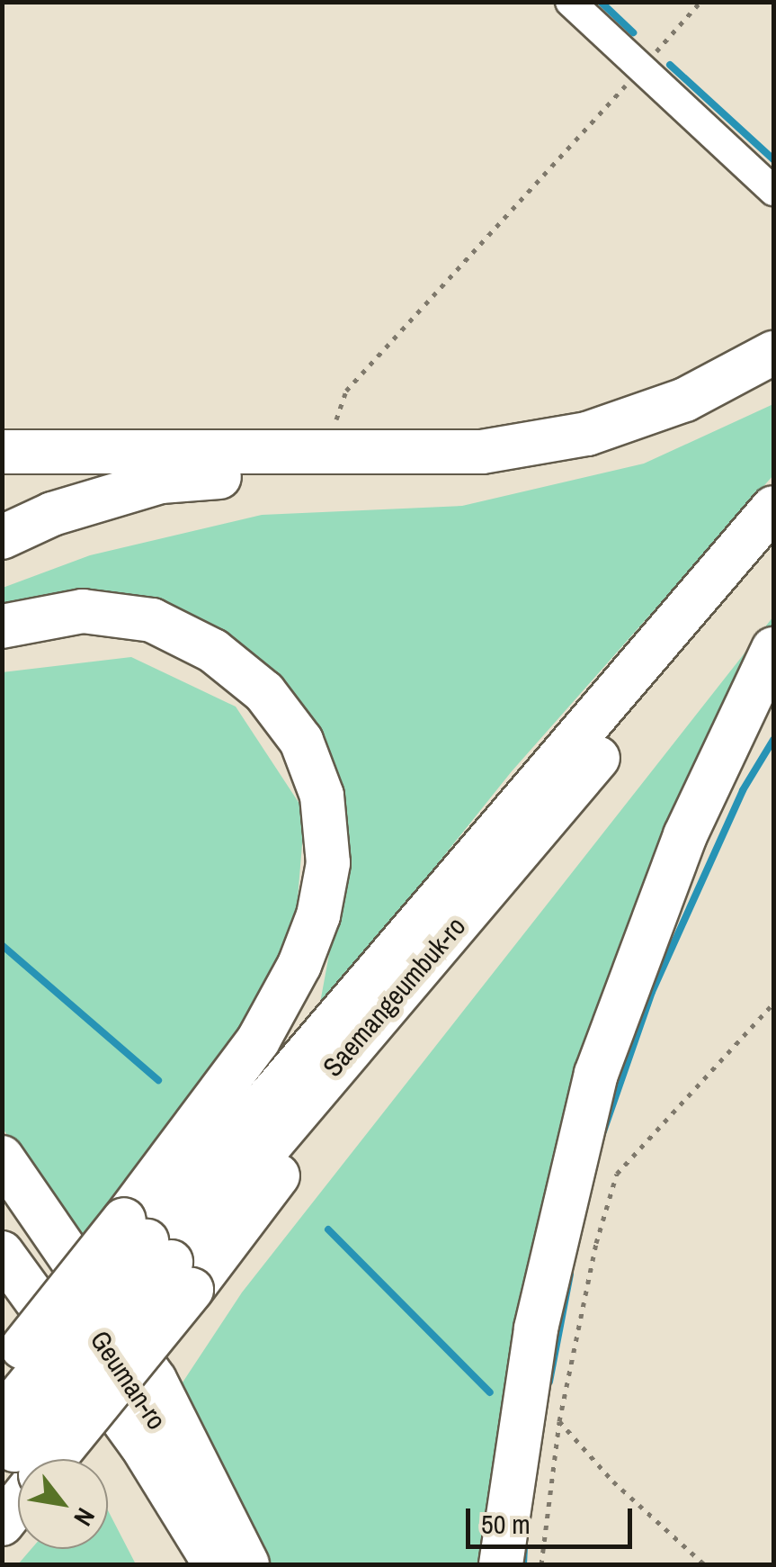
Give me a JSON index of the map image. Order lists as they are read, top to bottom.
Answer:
{
  "streets": {
    "highway": ["Saemangeumbuk-ro", "Geuman-ro"]
  },
  "scale_bar": "50 m",
  "north": "bottom right"
}
